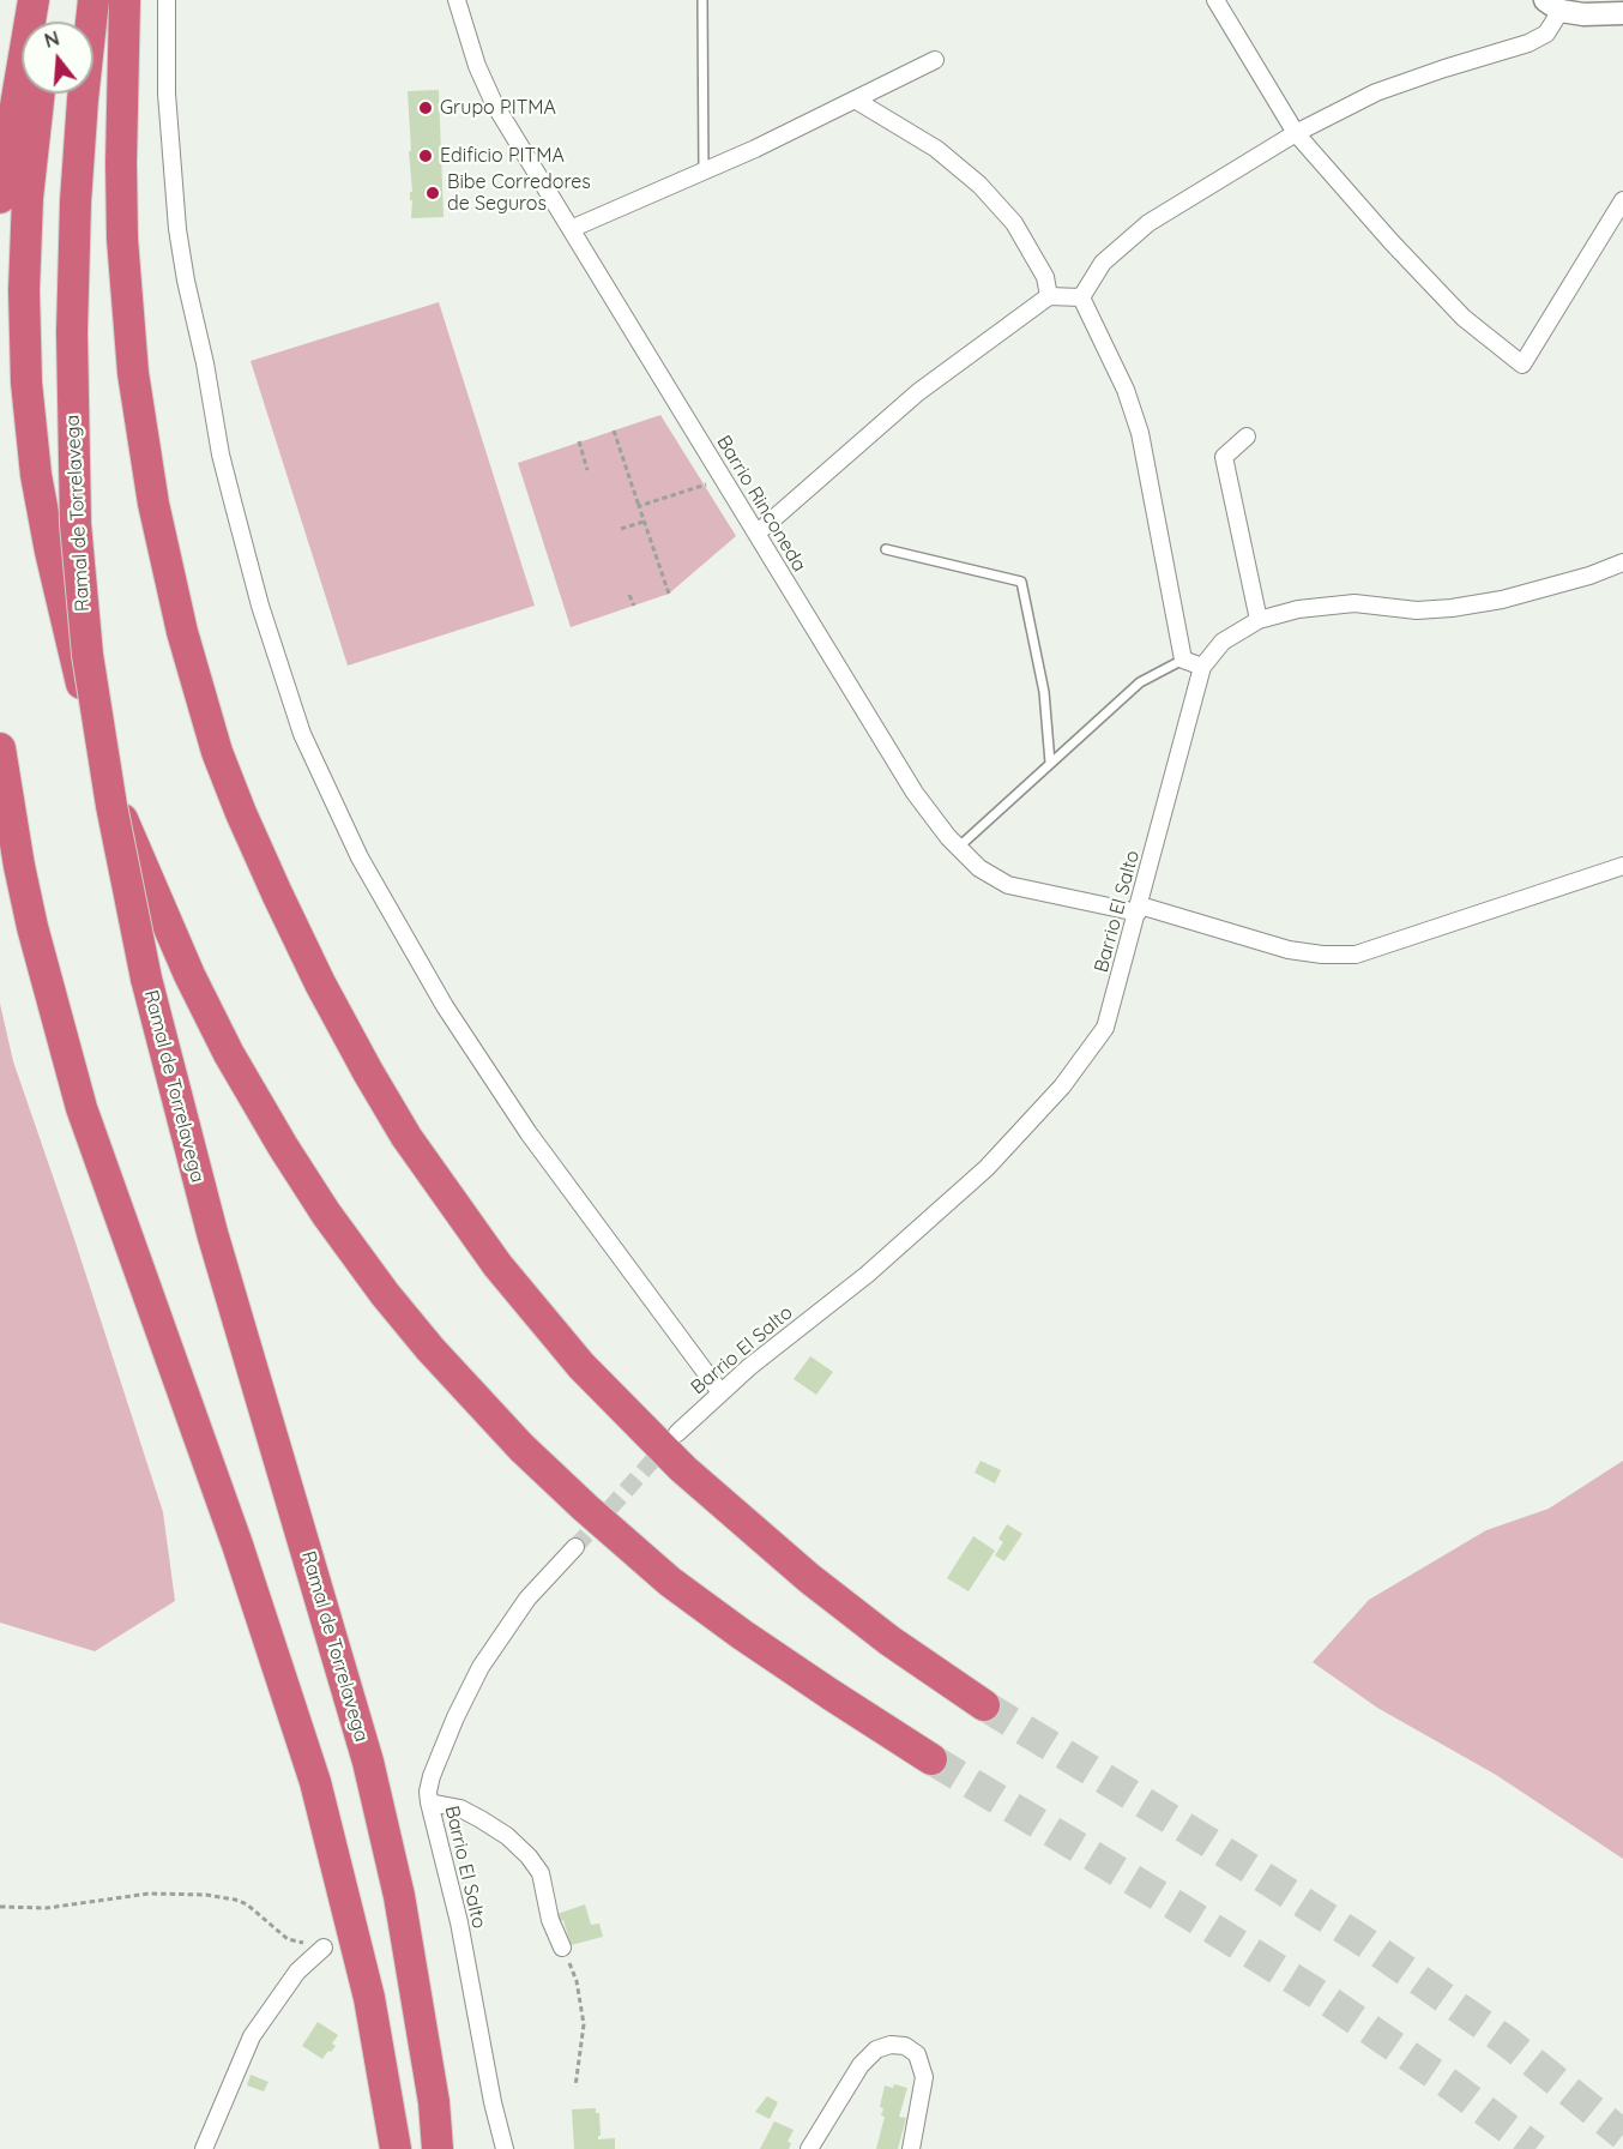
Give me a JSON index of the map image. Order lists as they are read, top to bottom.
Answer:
{
  "streets": {
    "highway": ["Ramal de Torrelavega"],
    "street": ["Barrio Rinconeda", "Barrio El Salto"]
  },
  "crossings": [
    ["Barrio Rinconeda", "Barrio El Salto"]
  ],
  "places": ["Grupo PITMA", "Edificio PITMA", "Bibe Corredores de Seguros"],
  "north": "top"
}
